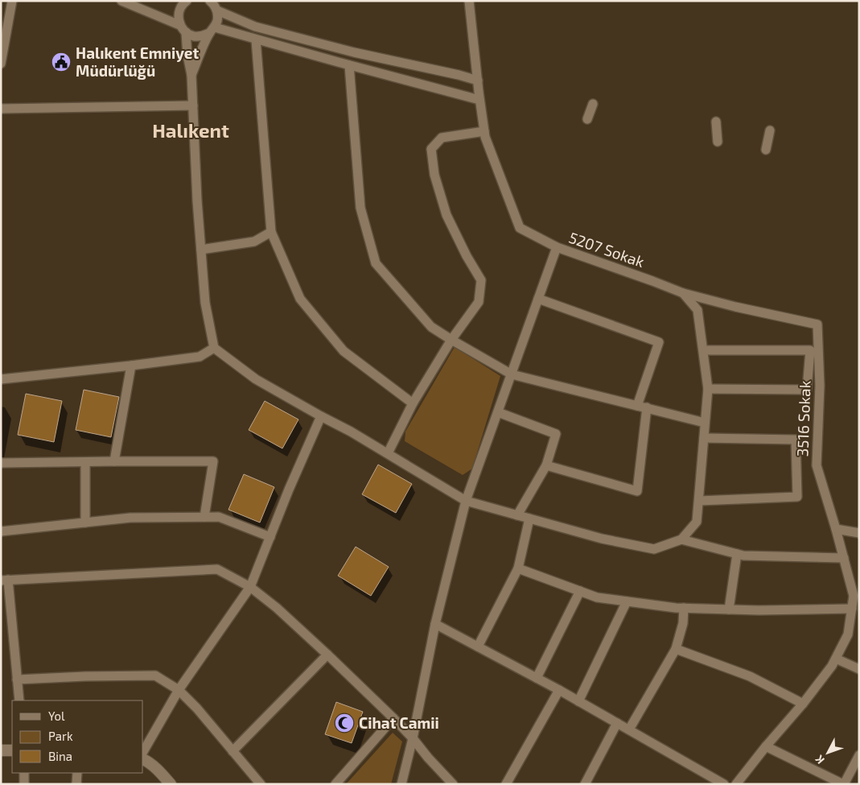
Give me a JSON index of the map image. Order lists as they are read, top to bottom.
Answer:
{
  "streets": {
    "street": ["5207 Sokak", "3516 Sokak"]
  },
  "crossings": [
    ["5207 Sokak", "3516 Sokak"]
  ],
  "districts": ["Halıkent"],
  "places": {
    "public building": ["Halıkent Emniyet Müdürlüğü"],
    "mosque": ["Cihat Camii"]
  },
  "legend": ["Yol", "Park", "Bina"],
  "north": "bottom left"
}
